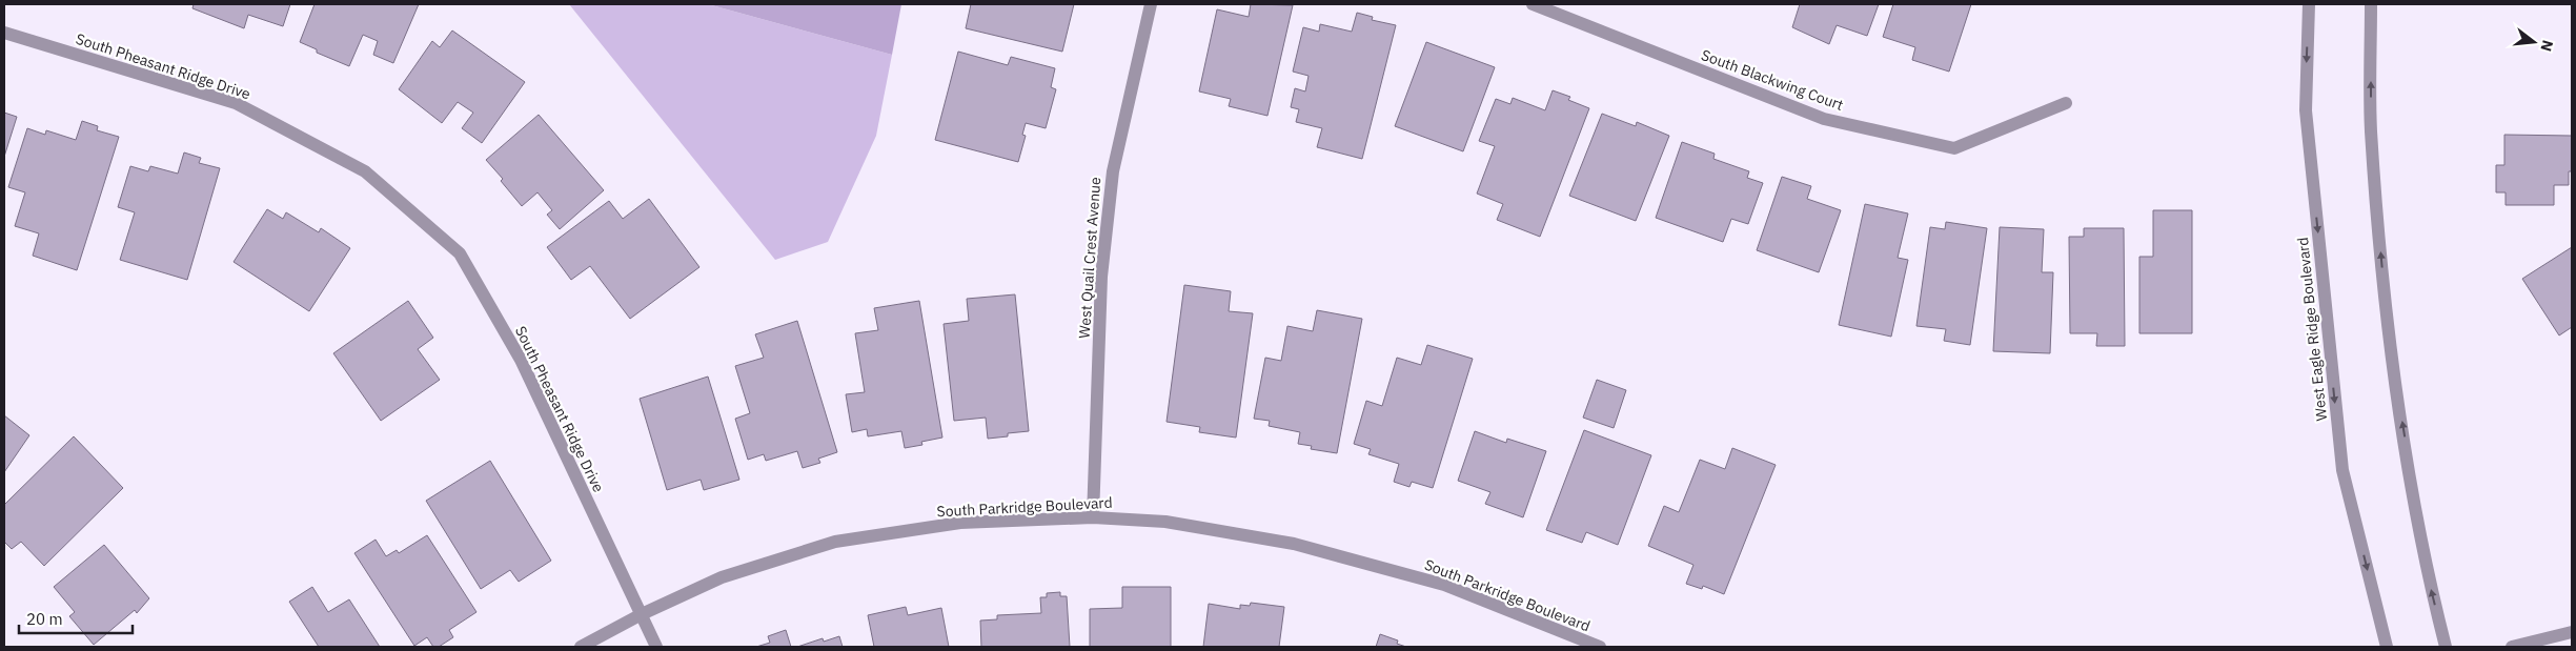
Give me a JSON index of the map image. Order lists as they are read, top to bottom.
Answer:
{
  "streets": {
    "street": [
      "South Pheasant Ridge Drive",
      "South Blackwing Court",
      "West Quail Crest Avenue",
      "West Eagle Ridge Boulevard",
      "South Parkridge Boulevard"
    ]
  },
  "crossings": [
    ["South Pheasant Ridge Drive", "South Parkridge Boulevard"],
    ["West Quail Crest Avenue", "South Parkridge Boulevard"]
  ],
  "scale_bar": "20 m",
  "north": "right"
}
